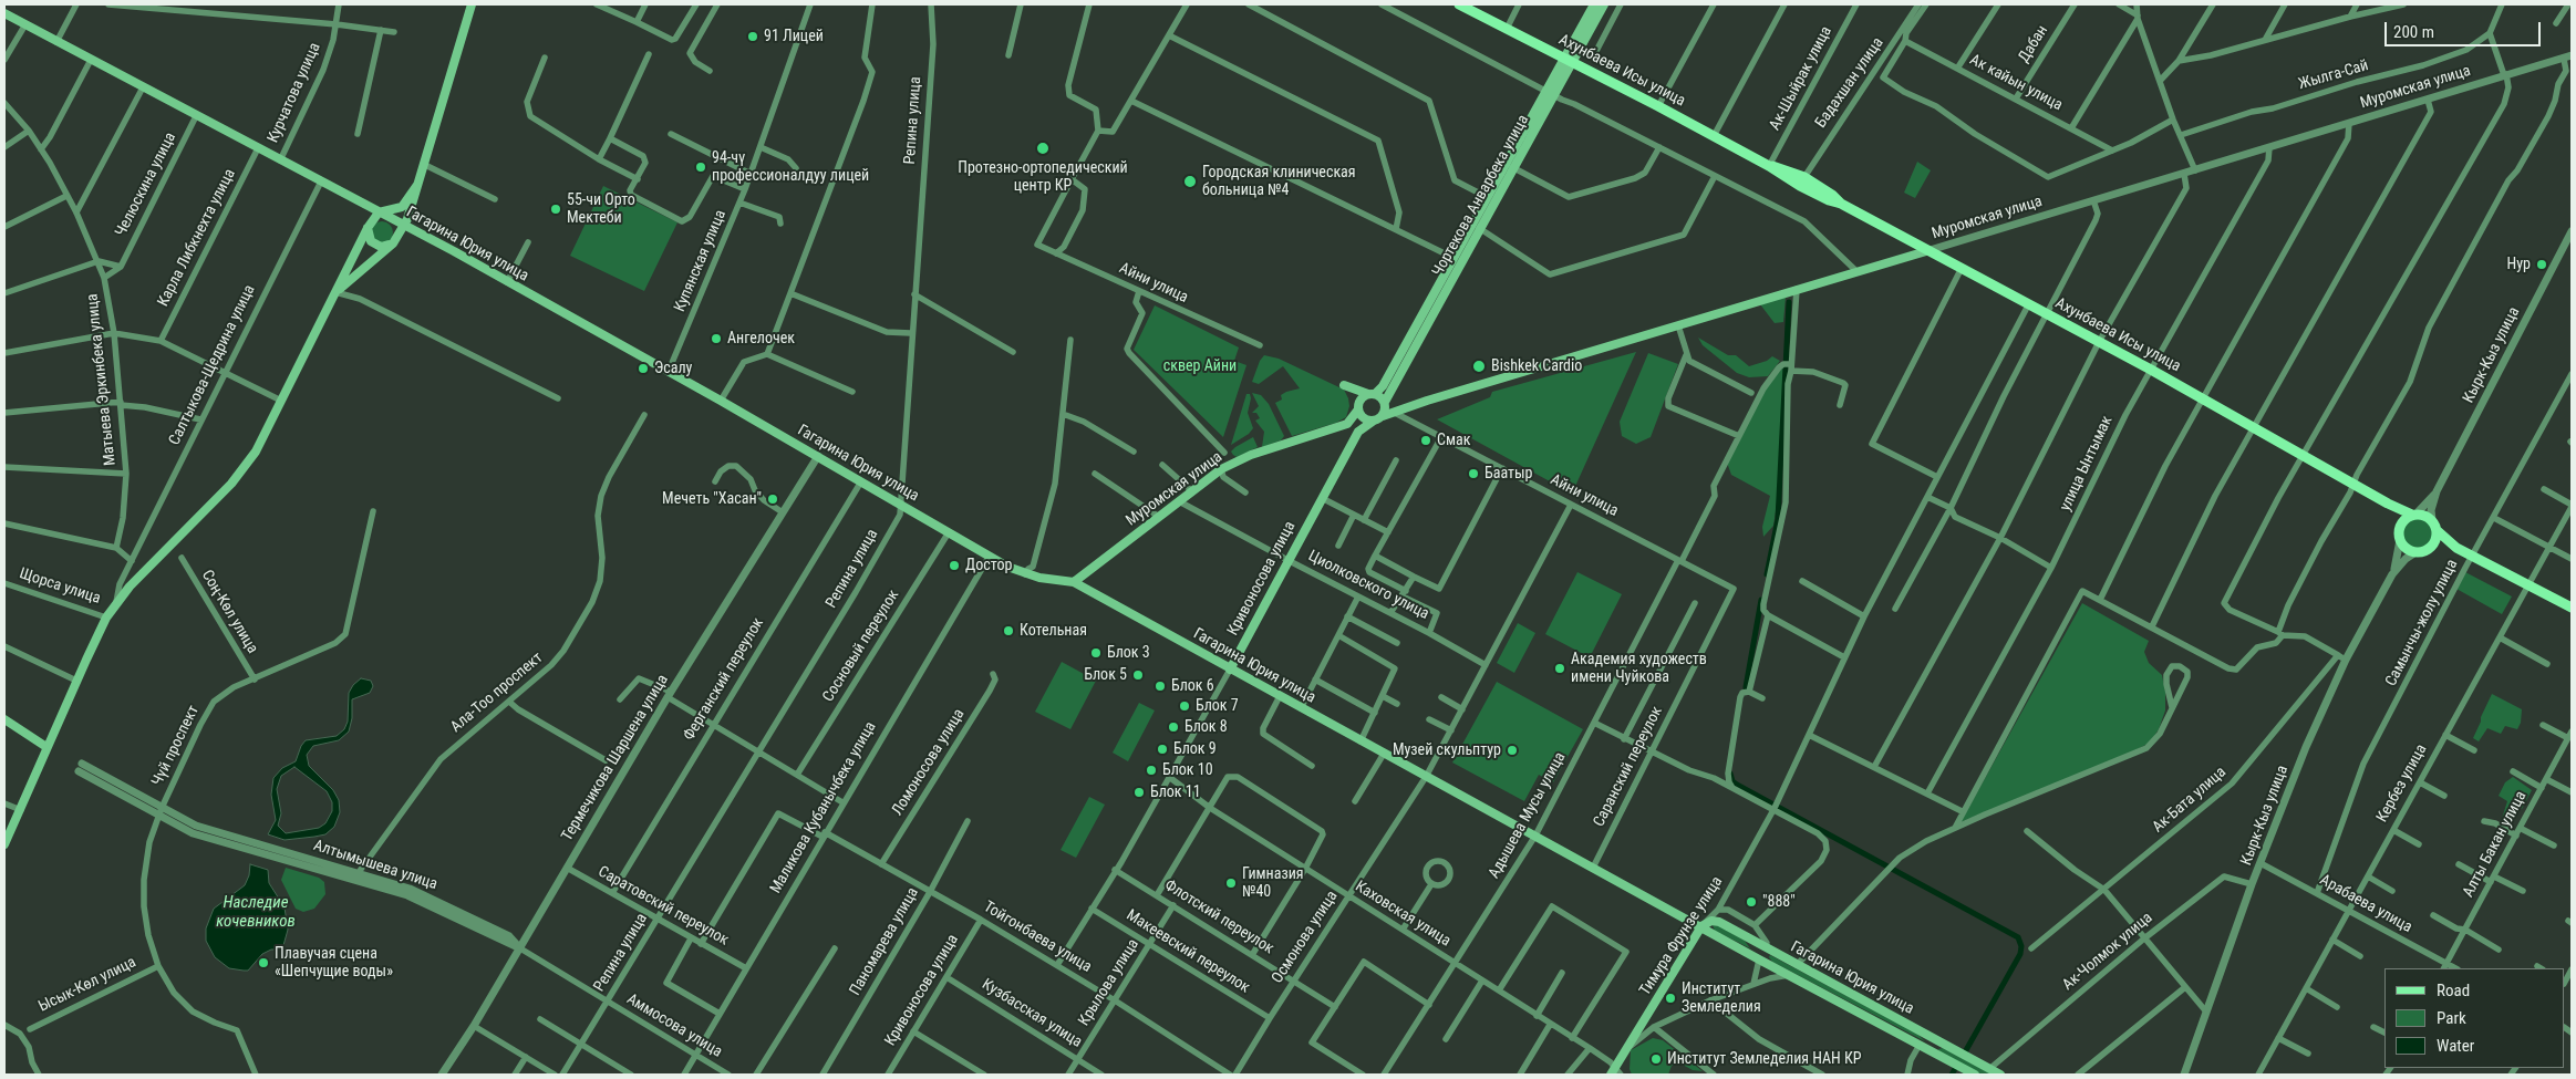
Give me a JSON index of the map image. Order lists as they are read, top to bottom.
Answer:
{
  "streets": {
    "main road": [
      "Ахунбаева Исы улица",
      "Муромская улица",
      "Чортекова Анварбека улица",
      "Гагарина Юрия улица",
      "Кривоносова улица",
      "Тимура Фрунзе улица"
    ],
    "street": [
      "Дабан",
      "Жылга-Сай",
      "Ак-Шыйрак улица",
      "Бадахшан улица",
      "Ак кайын улица",
      "Курчатова улица",
      "Репина улица",
      "Челюскина улица",
      "Карла Либкнехта улица",
      "Купянская улица",
      "Айни улица",
      "Кырк-Кыз улица",
      "Салтыкова-Щедрина улица",
      "Матыева Эркинбека улица",
      "улица Ынтымак",
      "Циолковского улица",
      "Щорса улица",
      "Соң-Көл улица",
      "Самынчы-жолу улица",
      "Сосновый переулок",
      "Ферганский переулок",
      "Ала-Тоо проспект",
      "Чүй проспект",
      "Термечикова Шаршена улица",
      "Ломоносова улица",
      "Саранский переулок",
      "Кербез улица",
      "Ак-Бата улица",
      "Маликова Кубанычбека улица",
      "Адышева Мусы улица",
      "Алты Бакан улица",
      "Алтымышева улица",
      "Арабаева улица",
      "Саратовский переулок",
      "Каховская улица",
      "Флотский переулок",
      "Тойгонбаева улица",
      "Осмонова улица",
      "Паномарева улица",
      "Макеевский переулок",
      "Ак-Чолмок улица",
      "Крылова улица",
      "Ысык-Көл улица",
      "Кузбасская улица",
      "Аммосова улица"
    ]
  },
  "crossings": [
    ["Дабан", "Ак кайын улица"],
    ["Ахунбаева Исы улица", "Ак-Шыйрак улица"],
    ["Ахунбаева Исы улица", "Бадахшан улица"],
    ["Ахунбаева Исы улица", "Муромская улица"],
    ["Ахунбаева Исы улица", "Чортекова Анварбека улица"],
    ["Ахунбаева Исы улица", "Кырк-Кыз улица"],
    ["Ахунбаева Исы улица", "улица Ынтымак"],
    ["Ахунбаева Исы улица", "Тимура Фрунзе улица"],
    ["Муромская улица", "Чортекова Анварбека улица"],
    ["Муромская улица", "Гагарина Юрия улица"],
    ["Муромская улица", "Айни улица"],
    ["Муромская улица", "улица Ынтымак"],
    ["Муромская улица", "Кривоносова улица"],
    ["Муромская улица", "Циолковского улица"],
    ["Курчатова улица", "Гагарина Юрия улица"],
    ["Репина улица", "Гагарина Юрия улица"],
    ["Репина улица", "Саратовский переулок"],
    ["Репина улица", "Аммосова улица"],
    ["Челюскина улица", "Гагарина Юрия улица"],
    ["Челюскина улица", "Матыева Эркинбека улица"],
    ["Чортекова Анварбека улица", "Кривоносова улица"],
    ["Карла Либкнехта улица", "Гагарина Юрия улица"],
    ["Гагарина Юрия улица", "Купянская улица"],
    ["Гагарина Юрия улица", "Салтыкова-Щедрина улица"],
    ["Гагарина Юрия улица", "Кривоносова улица"],
    ["Гагарина Юрия улица", "Сосновый переулок"],
    ["Гагарина Юрия улица", "Ферганский переулок"],
    ["Гагарина Юрия улица", "Термечикова Шаршена улица"],
    ["Гагарина Юрия улица", "Саранский переулок"],
    ["Гагарина Юрия улица", "Маликова Кубанычбека улица"],
    ["Гагарина Юрия улица", "Адышева Мусы улица"],
    ["Гагарина Юрия улица", "Тимура Фрунзе улица"],
    ["Гагарина Юрия улица", "Осмонова улица"],
    ["Гагарина Юрия улица", "Ак-Чолмок улица"],
    ["Айни улица", "Саранский переулок"],
    ["Айни улица", "Адышева Мусы улица"],
    ["Айни улица", "Осмонова улица"],
    ["Кырк-Кыз улица", "Арабаева улица"],
    ["Кырк-Кыз улица", "Ак-Чолмок улица"],
    ["Кривоносова улица", "Циолковского улица"],
    ["Кривоносова улица", "Каховская улица"],
    ["Кривоносова улица", "Флотский переулок"],
    ["Кривоносова улица", "Тойгонбаева улица"],
    ["Кривоносова улица", "Макеевский переулок"],
    ["Кривоносова улица", "Кузбасская улица"],
    ["Циолковского улица", "Осмонова улица"],
    ["Соң-Көл улица", "Чүй проспект"],
    ["Самынчы-жолу улица", "Арабаева улица"],
    ["Ферганский переулок", "Саратовский переулок"],
    ["Ала-Тоо проспект", "Алтымышева улица"],
    ["Чүй проспект", "Алтымышева улица"],
    ["Чүй проспект", "Ысык-Көл улица"],
    ["Термечикова Шаршена улица", "Алтымышева улица"],
    ["Термечикова Шаршена улица", "Саратовский переулок"],
    ["Термечикова Шаршена улица", "Аммосова улица"],
    ["Ломоносова улица", "Тойгонбаева улица"],
    ["Кербез улица", "Арабаева улица"],
    ["Маликова Кубанычбека улица", "Саратовский переулок"],
    ["Маликова Кубанычбека улица", "Тойгонбаева улица"],
    ["Маликова Кубанычбека улица", "Аммосова улица"],
    ["Адышева Мусы улица", "Каховская улица"],
    ["Алты Бакан улица", "Арабаева улица"],
    ["Алтымышева улица", "Аммосова улица"],
    ["Саратовский переулок", "Тойгонбаева улица"],
    ["Каховская улица", "Тимура Фрунзе улица"],
    ["Каховская улица", "Осмонова улица"],
    ["Флотский переулок", "Осмонова улица"],
    ["Флотский переулок", "Крылова улица"],
    ["Тойгонбаева улица", "Паномарева улица"],
    ["Тойгонбаева улица", "Крылова улица"],
    ["Осмонова улица", "Макеевский переулок"],
    ["Макеевский переулок", "Крылова улица"],
    ["Крылова улица", "Кузбасская улица"]
  ],
  "water": ["Наследие кочевников"],
  "parks": ["сквер Айни"],
  "places": [
    "91 Лицей",
    "Протезно-ортопедический центр КР",
    "94-чү профессионалдуу лицей",
    "Городская клиническая больница №4",
    "55-чи Орто Мектеби",
    "Нур",
    "Ангелочек",
    "Bishkek Cardio",
    "Эсалу",
    "Смак",
    "Баатыр",
    "Мечеть \"Хасан\"",
    "Достор",
    "Котельная",
    "Блок 3",
    "Академия художеств имени Чуйкова",
    "Блок 5",
    "Блок 6",
    "Блок 7",
    "Блок 8",
    "Блок 9",
    "Музей скульптур",
    "Блок 10",
    "Блок 11",
    "Гимназия №40",
    "\"888\"",
    "Плавучая сцена «Шепчущие воды»",
    "Институт Земледелия",
    "Институт Земледелия НАН КР"
  ],
  "legend": ["Road", "Park", "Water"],
  "scale_bar": "200 m"
}
